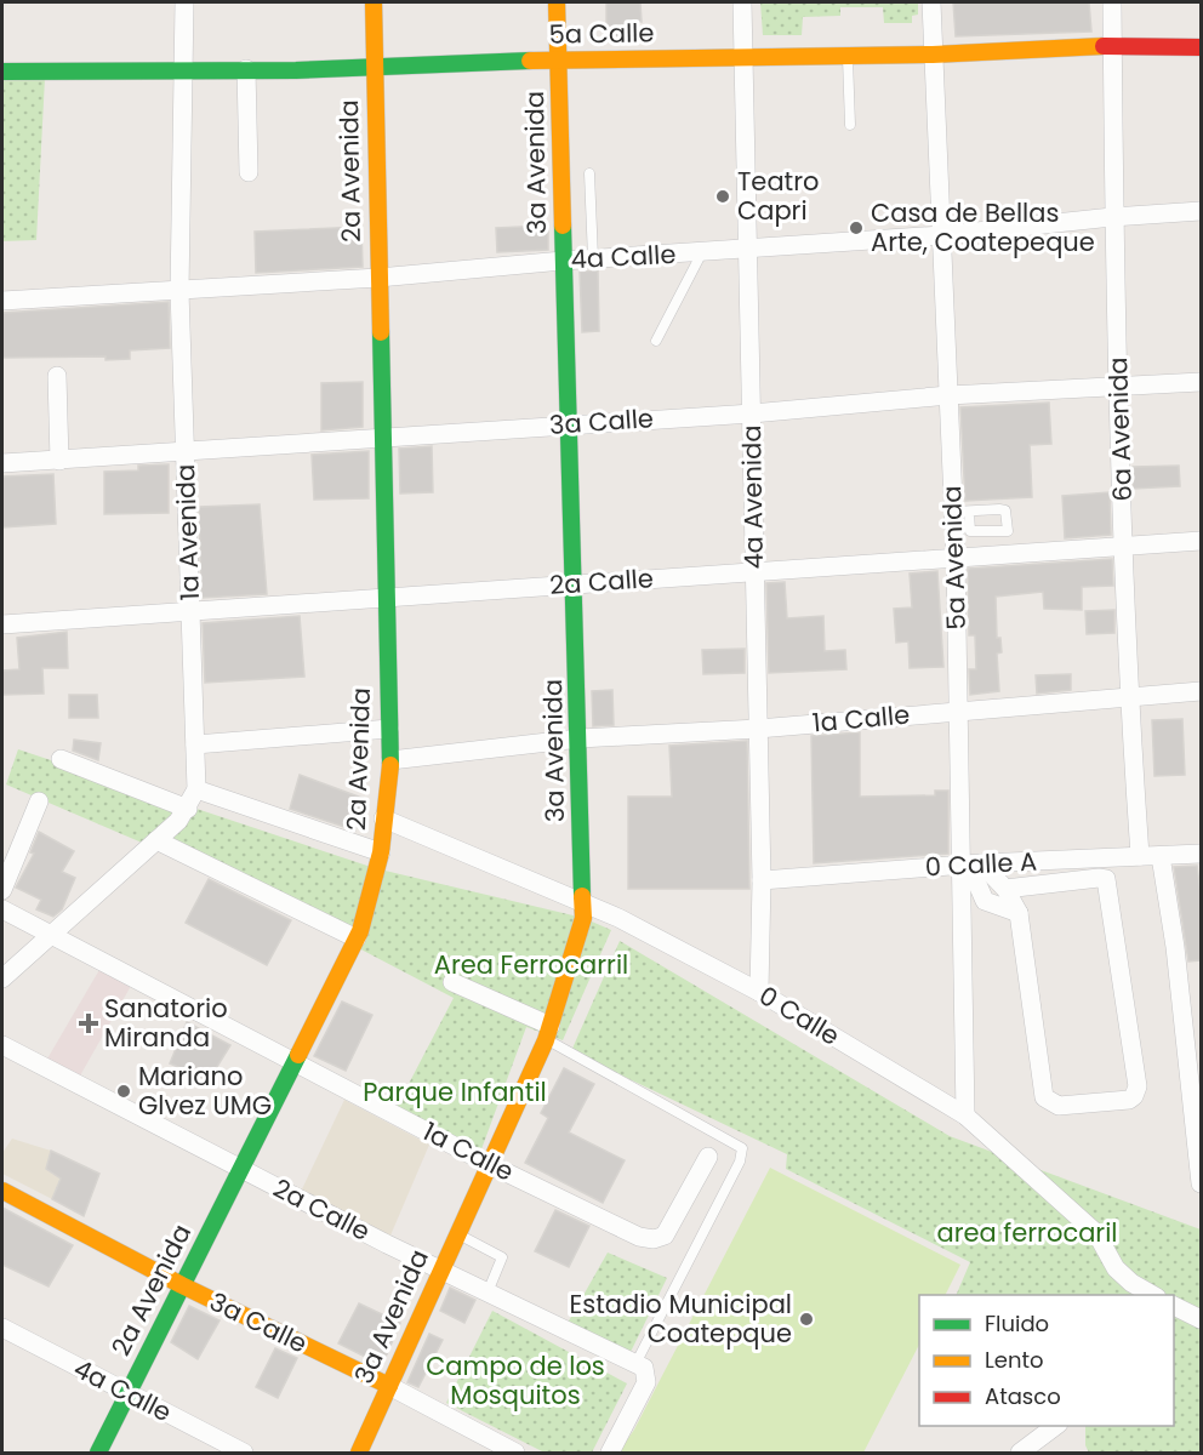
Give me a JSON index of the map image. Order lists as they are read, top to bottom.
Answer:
{
  "streets": {
    "main road": [
      "5a Calle",
      "3a Avenida",
      "2a Avenida",
      "3a Calle"
    ],
    "street": [
      "4a Calle",
      "6a Avenida",
      "4a Avenida",
      "1a Avenida",
      "5a Avenida",
      "2a Calle",
      "1a Calle",
      "0 Calle A",
      "0 Calle"
    ]
  },
  "crossings": [
    ["5a Calle", "3a Avenida"],
    ["5a Calle", "2a Avenida"],
    ["5a Calle", "6a Avenida"],
    ["5a Calle", "4a Avenida"],
    ["5a Calle", "1a Avenida"],
    ["5a Calle", "5a Avenida"],
    ["3a Avenida", "4a Calle"],
    ["3a Avenida", "3a Calle"],
    ["3a Avenida", "2a Calle"],
    ["3a Avenida", "1a Calle"],
    ["3a Avenida", "0 Calle"],
    ["2a Avenida", "4a Calle"],
    ["2a Avenida", "3a Calle"],
    ["2a Avenida", "2a Calle"],
    ["2a Avenida", "1a Calle"],
    ["2a Avenida", "0 Calle"],
    ["4a Calle", "6a Avenida"],
    ["4a Calle", "4a Avenida"],
    ["4a Calle", "1a Avenida"],
    ["4a Calle", "5a Avenida"],
    ["3a Calle", "6a Avenida"],
    ["3a Calle", "4a Avenida"],
    ["3a Calle", "1a Avenida"],
    ["3a Calle", "5a Avenida"],
    ["6a Avenida", "2a Calle"],
    ["6a Avenida", "1a Calle"],
    ["6a Avenida", "0 Calle A"],
    ["4a Avenida", "2a Calle"],
    ["4a Avenida", "1a Calle"],
    ["4a Avenida", "0 Calle A"],
    ["4a Avenida", "0 Calle"],
    ["1a Avenida", "2a Calle"],
    ["1a Avenida", "1a Calle"],
    ["5a Avenida", "2a Calle"],
    ["5a Avenida", "1a Calle"],
    ["5a Avenida", "0 Calle A"],
    ["5a Avenida", "0 Calle"]
  ],
  "parks": [
    "Area Ferrocarril",
    "Parque Infantil",
    "area ferrocaril",
    "Campo de los Mosquitos"
  ],
  "places": {
    "other": [
      "Teatro Capri",
      "Casa de Bellas Arte, Coatepeque",
      "Mariano Glvez UMG",
      "Estadio Municipal Coatepque"
    ],
    "health": ["Sanatorio Miranda"]
  },
  "legend": ["Fluido", "Lento", "Atasco"]
}
